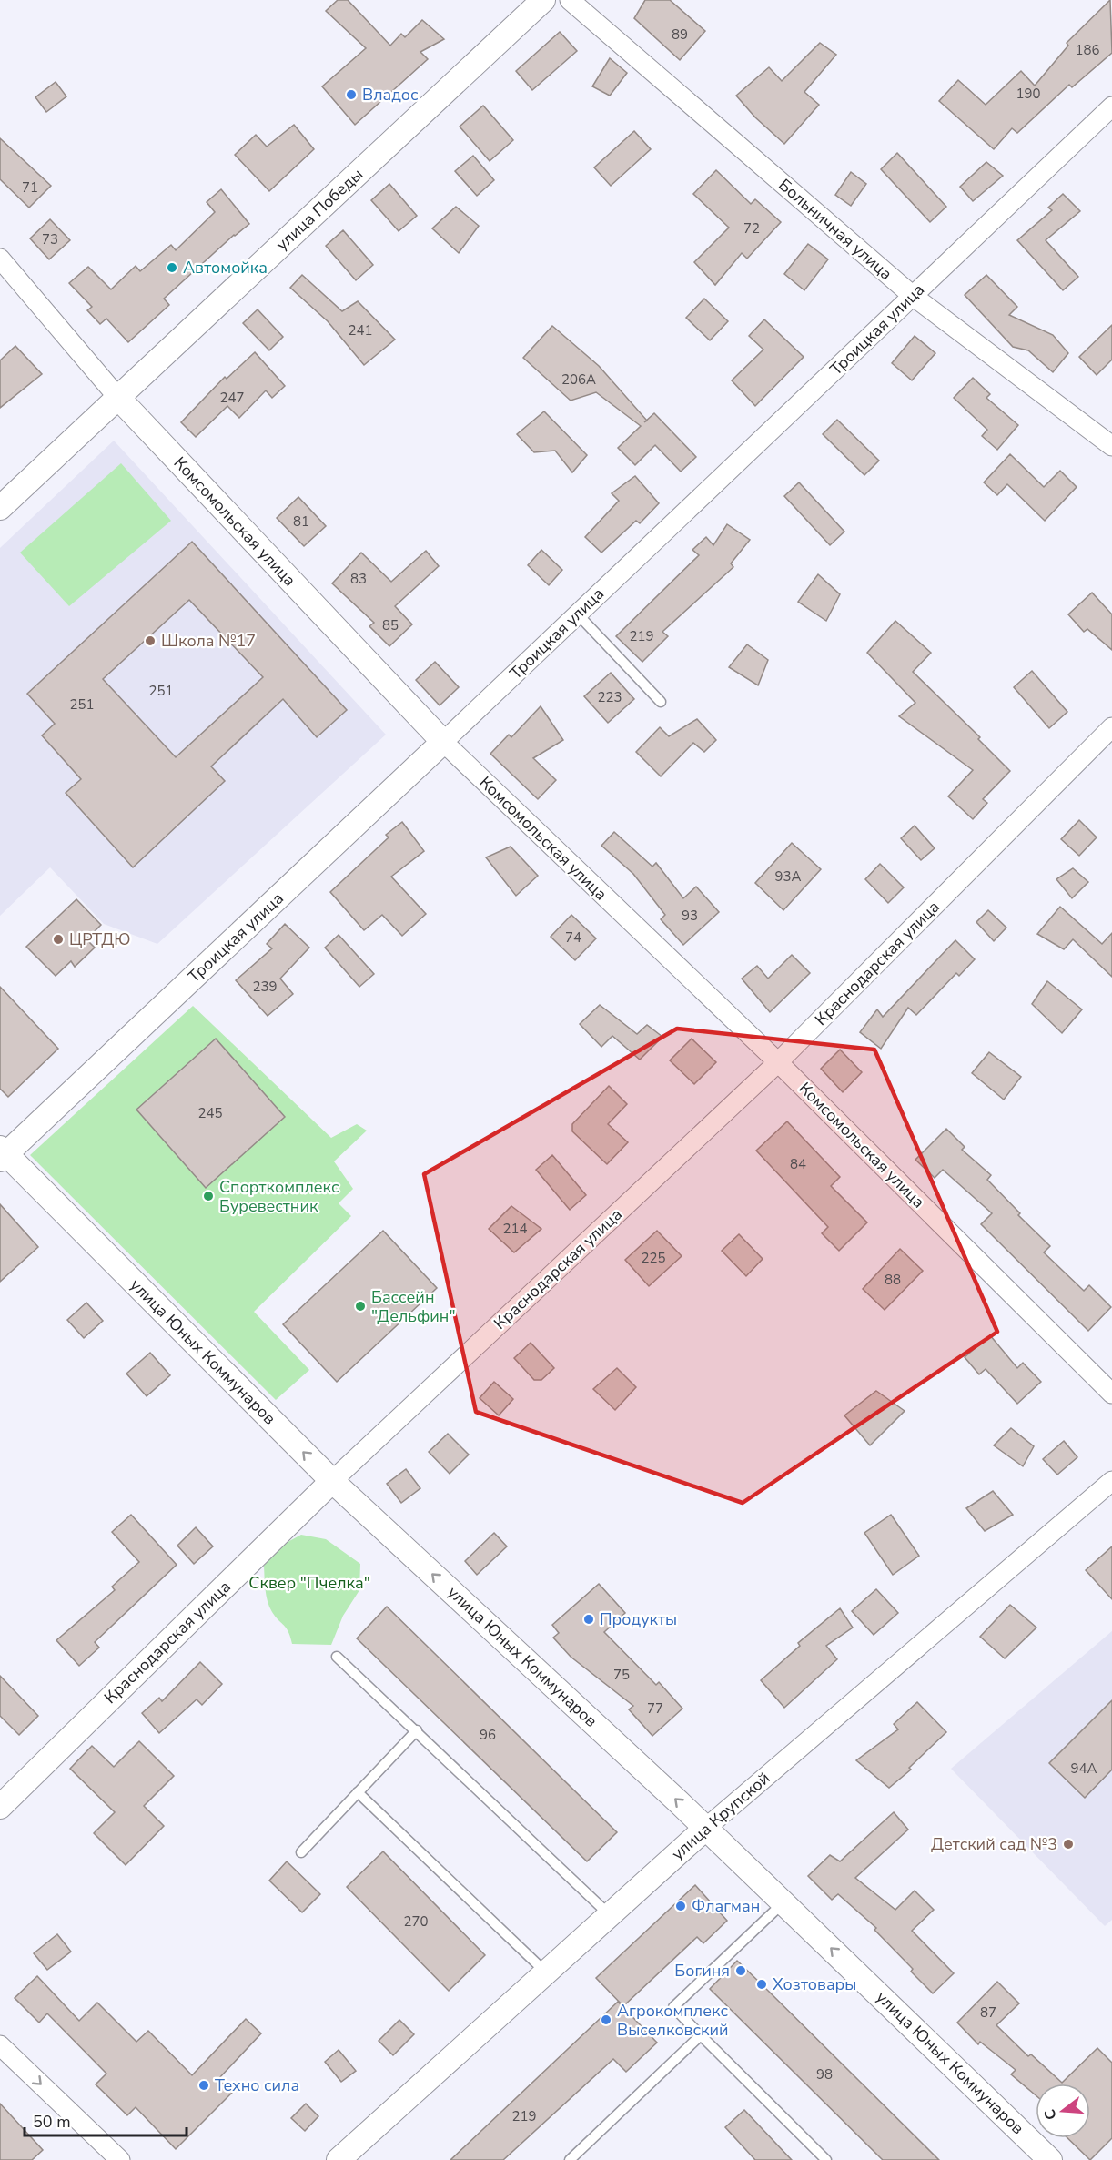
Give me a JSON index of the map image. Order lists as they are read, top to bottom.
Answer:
{
  "streets": {
    "street": [
      "улица Победы",
      "Больничная улица",
      "Троицкая улица",
      "Комсомольская улица",
      "Краснодарская улица",
      "улица Юных Коммунаров",
      "улица Крупской"
    ]
  },
  "crossings": [
    ["улица Победы", "Комсомольская улица"],
    ["Больничная улица", "Троицкая улица"],
    ["Троицкая улица", "Комсомольская улица"],
    ["Троицкая улица", "улица Юных Коммунаров"],
    ["Комсомольская улица", "Краснодарская улица"],
    ["Краснодарская улица", "улица Юных Коммунаров"],
    ["улица Юных Коммунаров", "улица Крупской"]
  ],
  "one_way": ["улица Юных Коммунаров"],
  "parks": ["Сквер \"Пчелка\""],
  "places": [
    "Владос",
    "Автомойка",
    "Школа №17",
    "ЦРТДЮ",
    "Cпорткомплекс Буревестник",
    "Бассейн \"Дельфин\"",
    "Продукты",
    "Детский сад №3",
    "Флагман",
    "Богиня",
    "Хозтовары",
    "Агрокомплекс Выселковский",
    "Техно сила"
  ],
  "house_numbers": [
    "89",
    "186",
    "190",
    "71",
    "72",
    "73",
    "241",
    "206А",
    "247",
    "81",
    "83",
    "85",
    "219",
    "251",
    "223",
    "251",
    "93А",
    "93",
    "74",
    "239",
    "245",
    "84",
    "214",
    "225",
    "88",
    "75",
    "77",
    "96",
    "94А",
    "270",
    "87",
    "98",
    "219"
  ],
  "scale_bar": "50 m",
  "north": "left"
}
